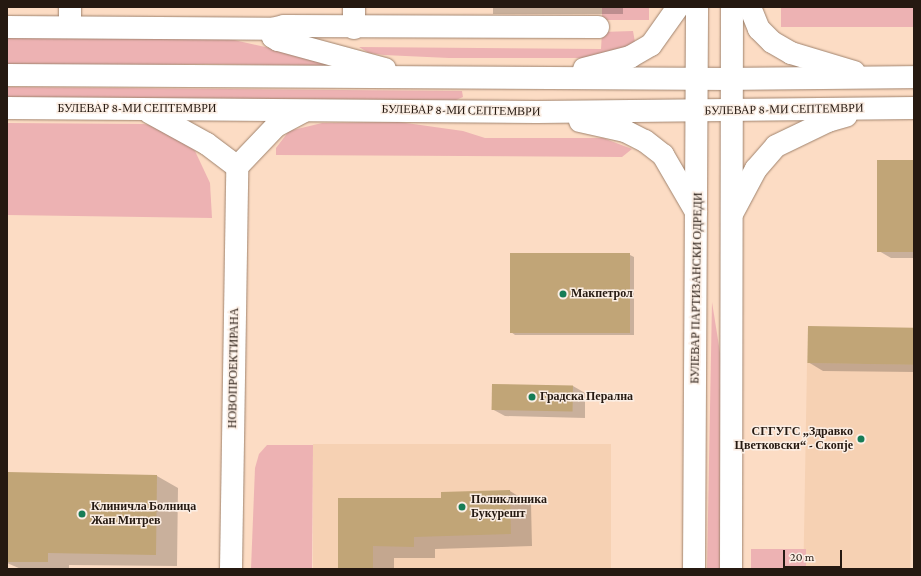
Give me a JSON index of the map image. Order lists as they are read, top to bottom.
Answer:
{
  "streets": {
    "street": ["БУЛЕВАР 8-МИ СЕПТЕМВРИ", "БУЛЕВАР ПАРТИЗАНСКИ ОДРЕДИ", "НОВОПРОЕКТИРАНА"]
  },
  "crossings": [
    ["БУЛЕВАР 8-МИ СЕПТЕМВРИ", "БУЛЕВАР ПАРТИЗАНСКИ ОДРЕДИ"]
  ],
  "places": [
    "Макпетрол",
    "Градска Перална",
    "СГГУГС „Здравко Цветковски“ - Скопје",
    "Поликлиника Букурешт",
    "Клиничла Болница Жан Митрев"
  ],
  "scale_bar": "20 m"
}
